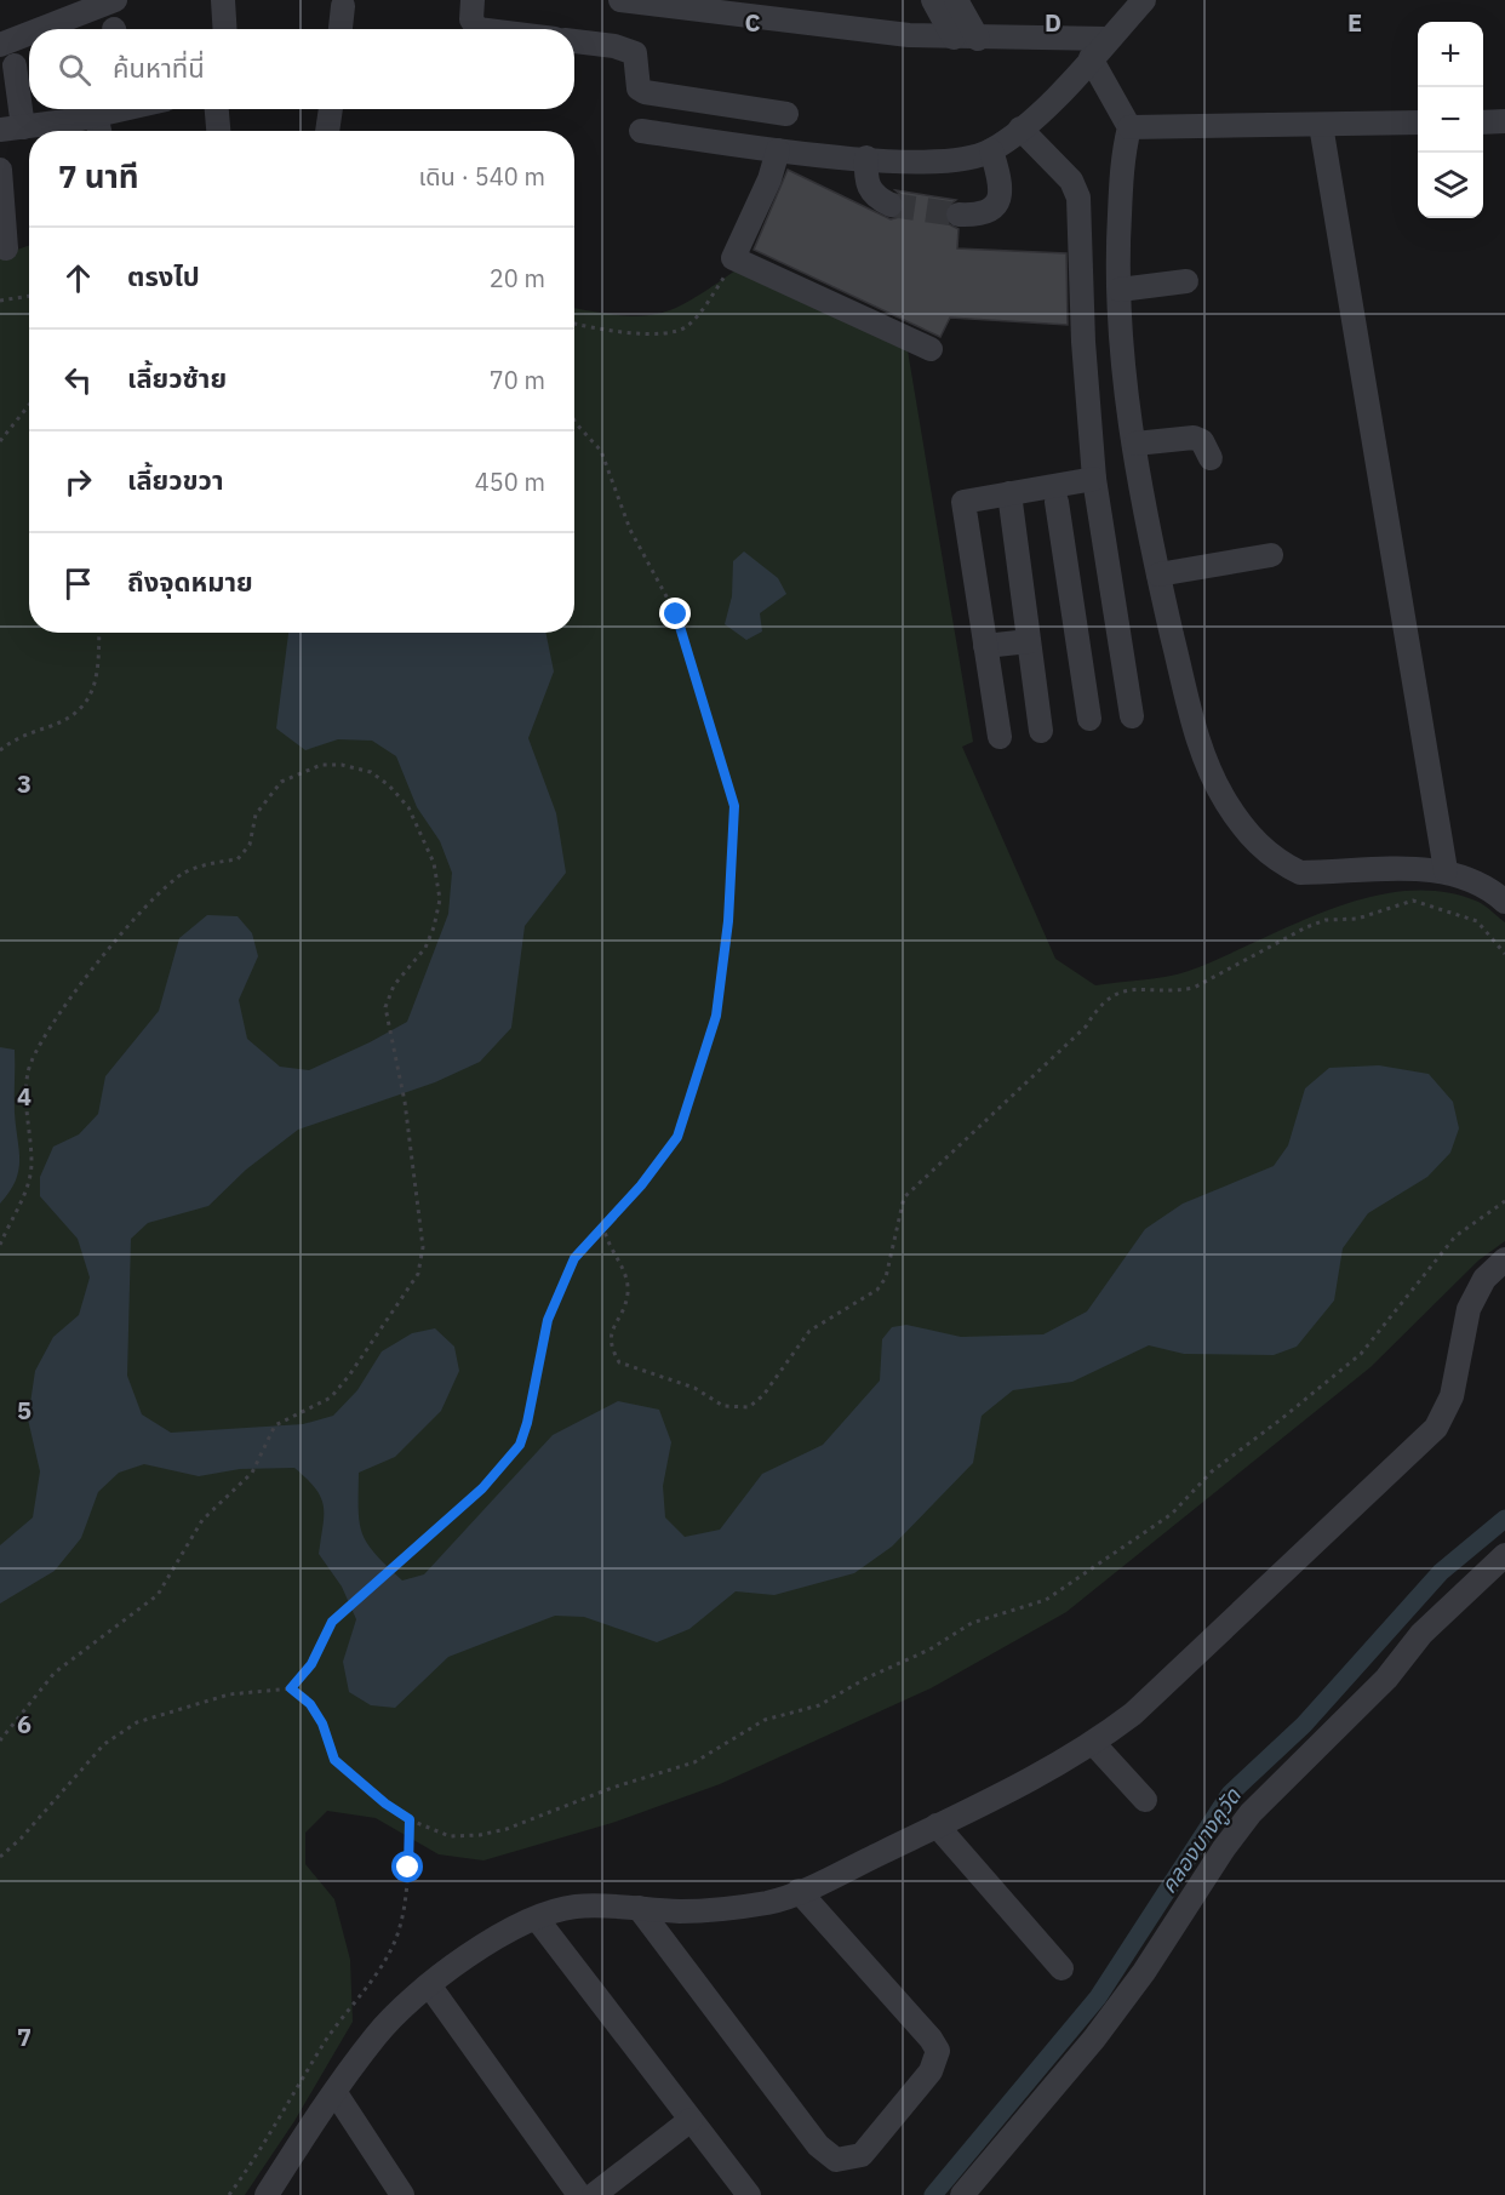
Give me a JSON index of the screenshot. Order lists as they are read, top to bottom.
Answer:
{
  "water": ["คลองบางคูวัด"],
  "page": {
    "map_buttons": ["+", "−"],
    "search": "ค้นหาที่นี่",
    "heading": ["7 นาที", "เดิน · 540 m"],
    "list": [
      ["ตรงไป", "20 m"],
      ["เลี้ยวซ้าย", "70 m"],
      ["เลี้ยวขวา", "450 m"],
      "ถึงจุดหมาย"
    ]
  },
  "grid": {
    "columns": ["C", "D", "E"],
    "rows": [
      "3",
      "4",
      "5",
      "6",
      "7"
    ]
  }
}
